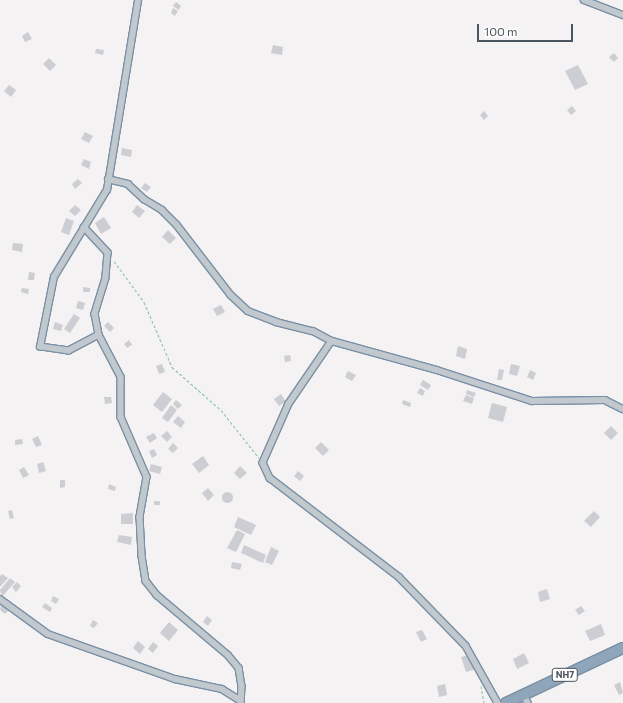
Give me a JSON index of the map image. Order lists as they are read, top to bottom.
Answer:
{
  "streets": {
    "highway": ["NH7"]
  },
  "scale_bar": "100 m"
}
